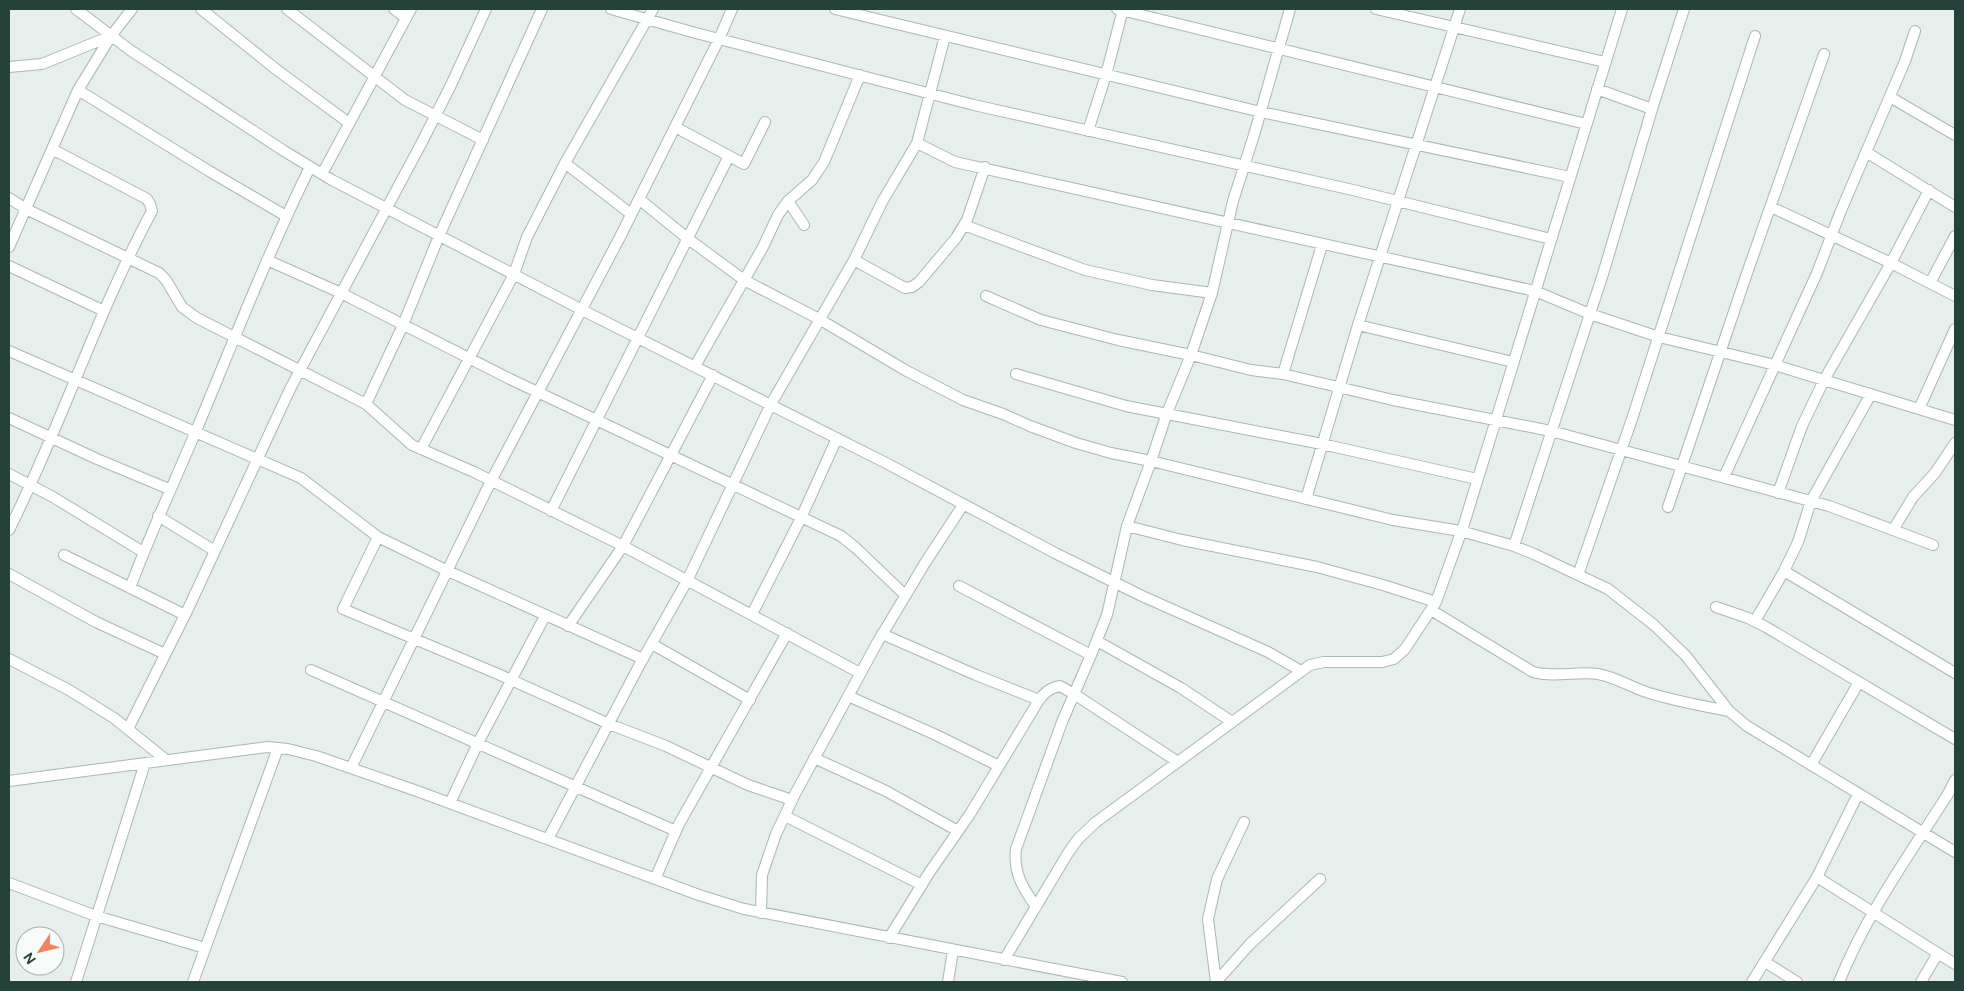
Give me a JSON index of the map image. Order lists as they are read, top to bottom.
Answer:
{
  "north": "bottom left"
}
